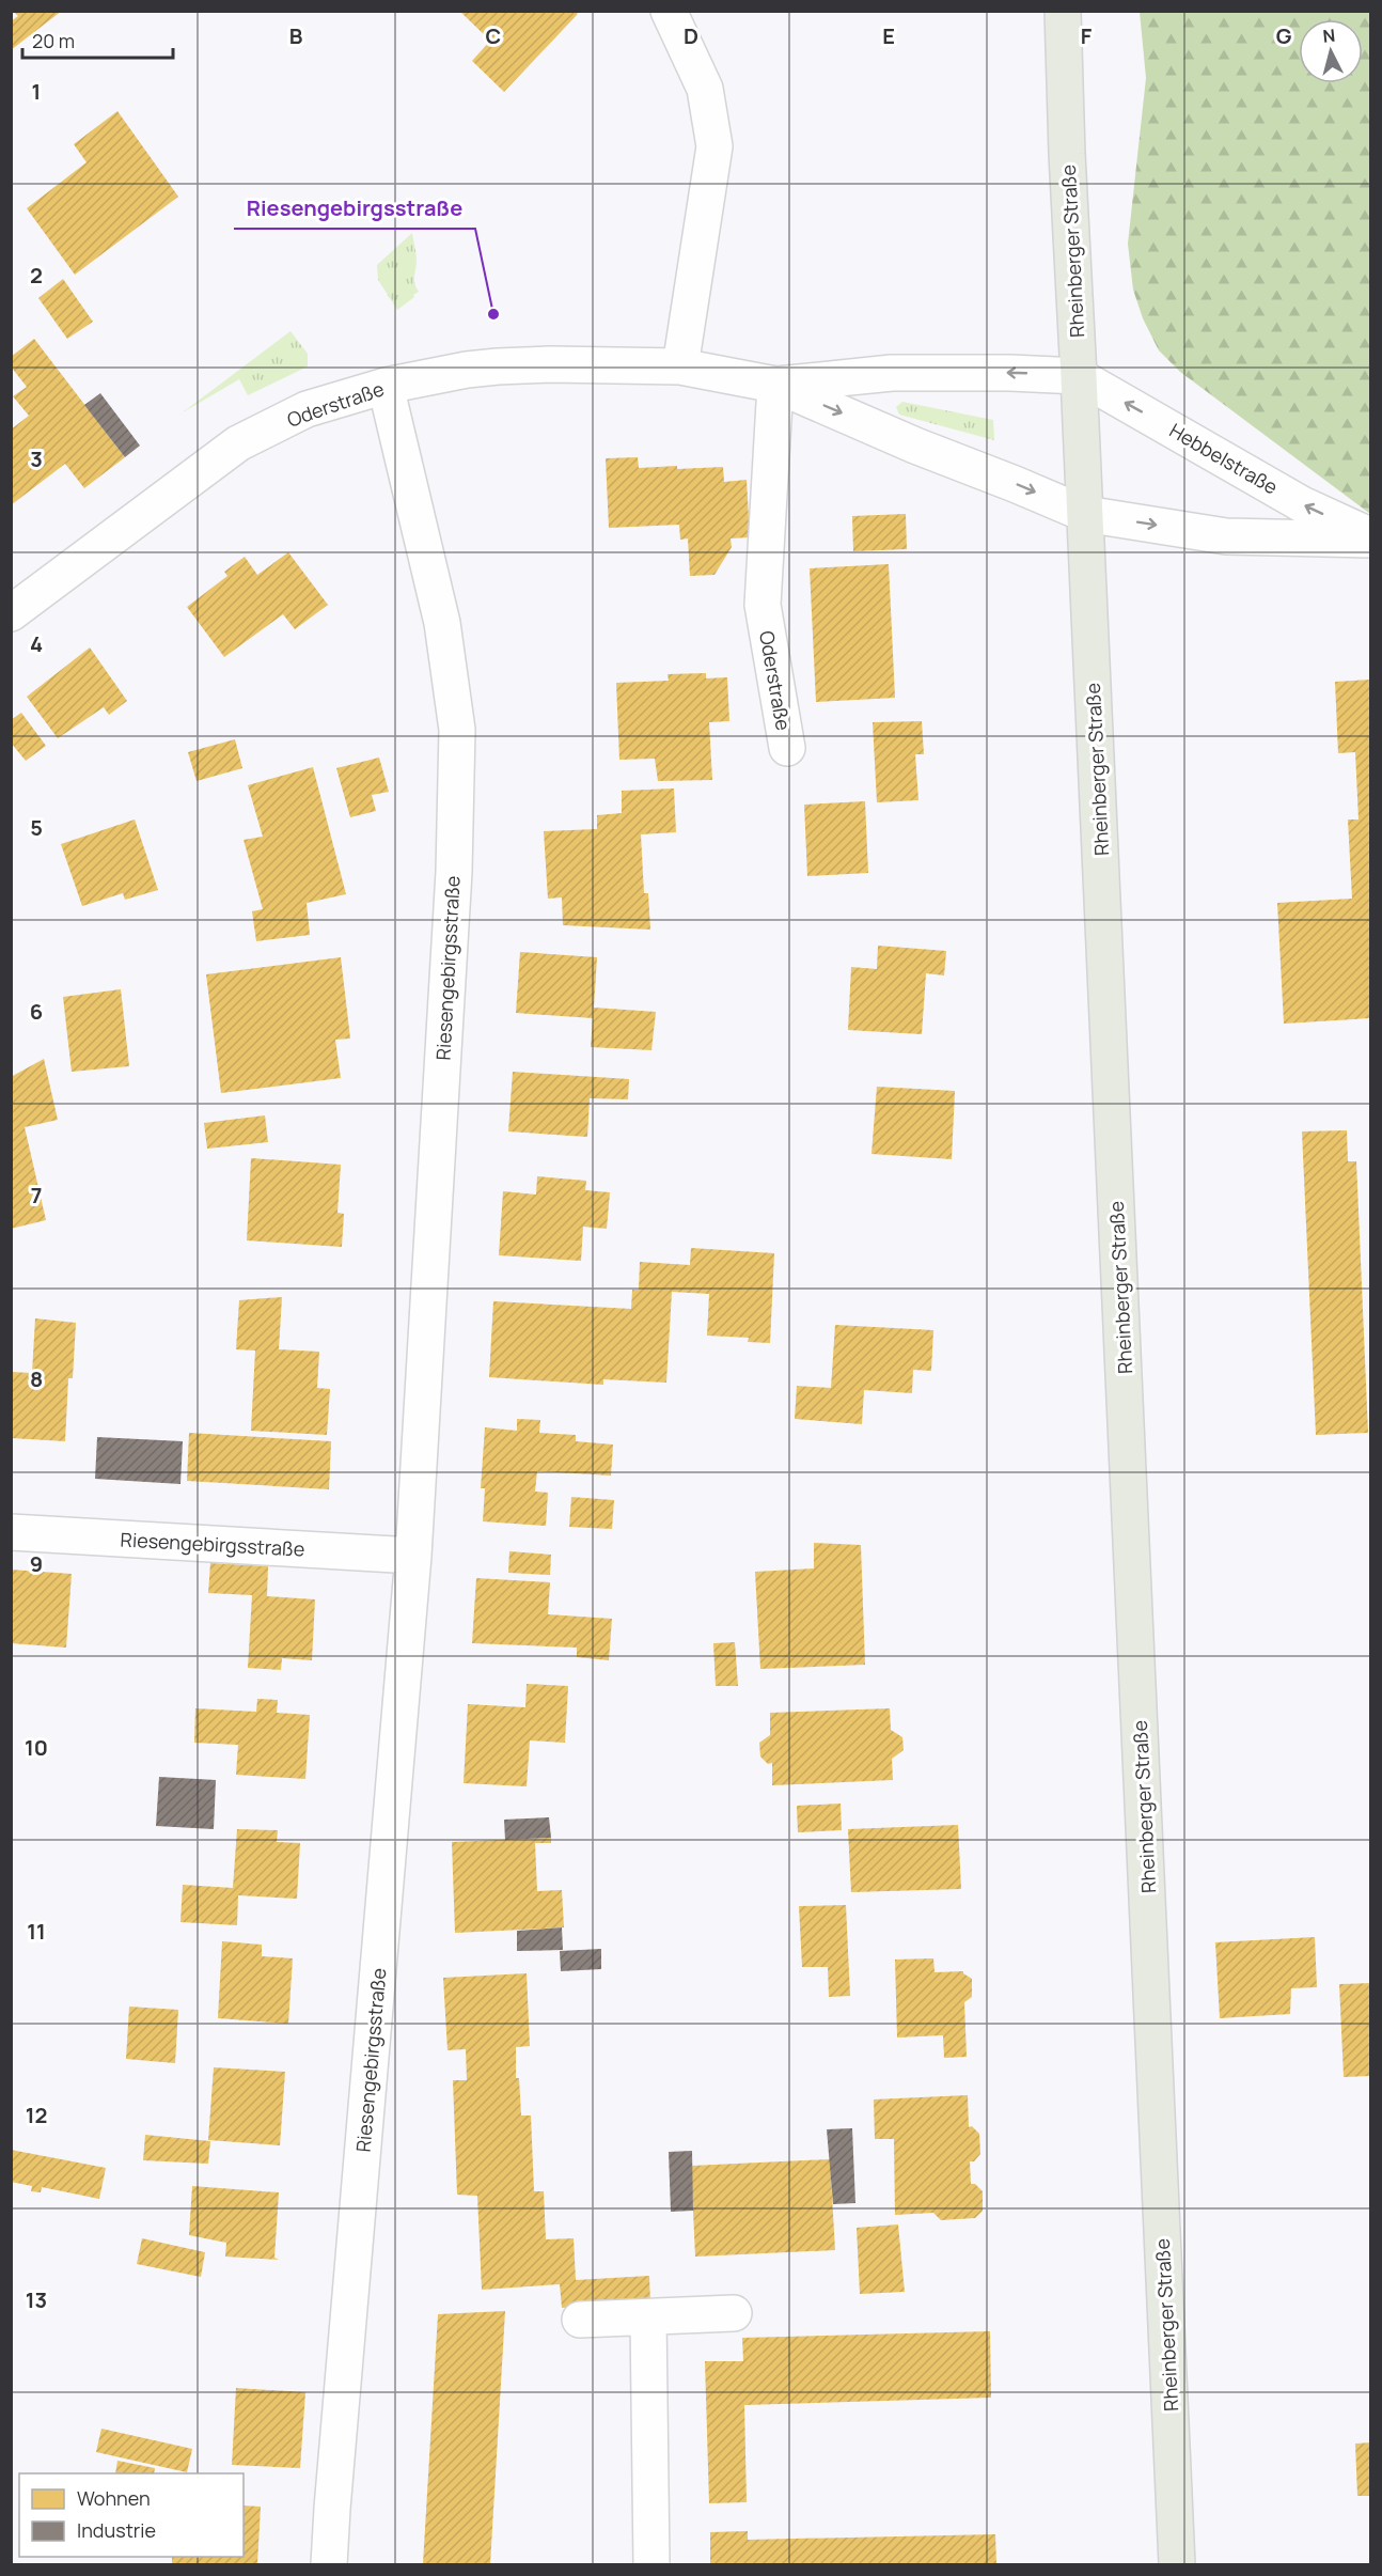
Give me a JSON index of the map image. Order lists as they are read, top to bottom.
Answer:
{
  "streets": {
    "main road": ["Rheinberger Straße"],
    "street": ["Oderstraße", "Hebbelstraße", "Riesengebirgsstraße"]
  },
  "crossings": [
    ["Rheinberger Straße", "Oderstraße"],
    ["Rheinberger Straße", "Hebbelstraße"],
    ["Oderstraße", "Hebbelstraße"],
    ["Oderstraße", "Riesengebirgsstraße"]
  ],
  "places": ["Riesengebirgsstraße"],
  "legend": ["Wohnen", "Industrie"],
  "scale_bar": "20 m",
  "north": "top",
  "grid": {
    "columns": [
      "B",
      "C",
      "D",
      "E",
      "F",
      "G"
    ],
    "rows": [
      "1",
      "2",
      "3",
      "4",
      "5",
      "6",
      "7",
      "8",
      "9",
      "10",
      "11",
      "12",
      "13"
    ]
  }
}
